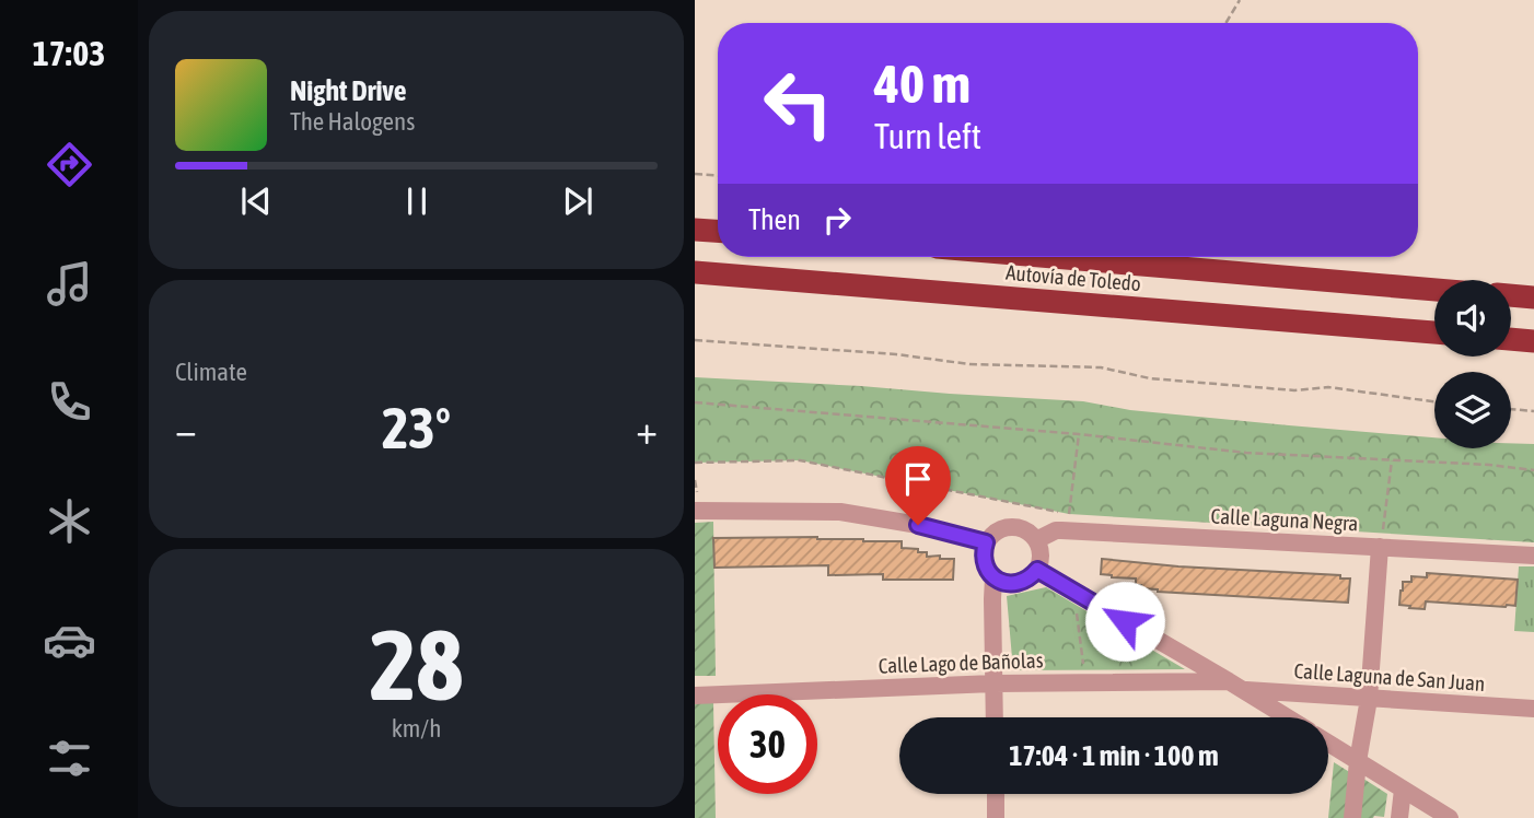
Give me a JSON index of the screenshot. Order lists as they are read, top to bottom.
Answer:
{
  "streets": {
    "highway": ["Autovía de Toledo"],
    "street": ["Calle Laguna Negra", "Calle Lago de Bañolas", "Calle Laguna de San Juan"]
  },
  "crossings": [
    ["Calle Lago de Bañolas", "Calle Laguna de San Juan"]
  ],
  "page": {
    "tabs": "17:03",
    "turn": ["40 m", "Turn left"],
    "song": ["Night Drive", "The Halogens"],
    "then": "Then",
    "tile": [
      "Climate",
      ["28", "km/h"]
    ],
    "heat": ["−", "23°", "+"],
    "limit": "30",
    "trip": "17:04 · 1 min · 100 m"
  }
}
